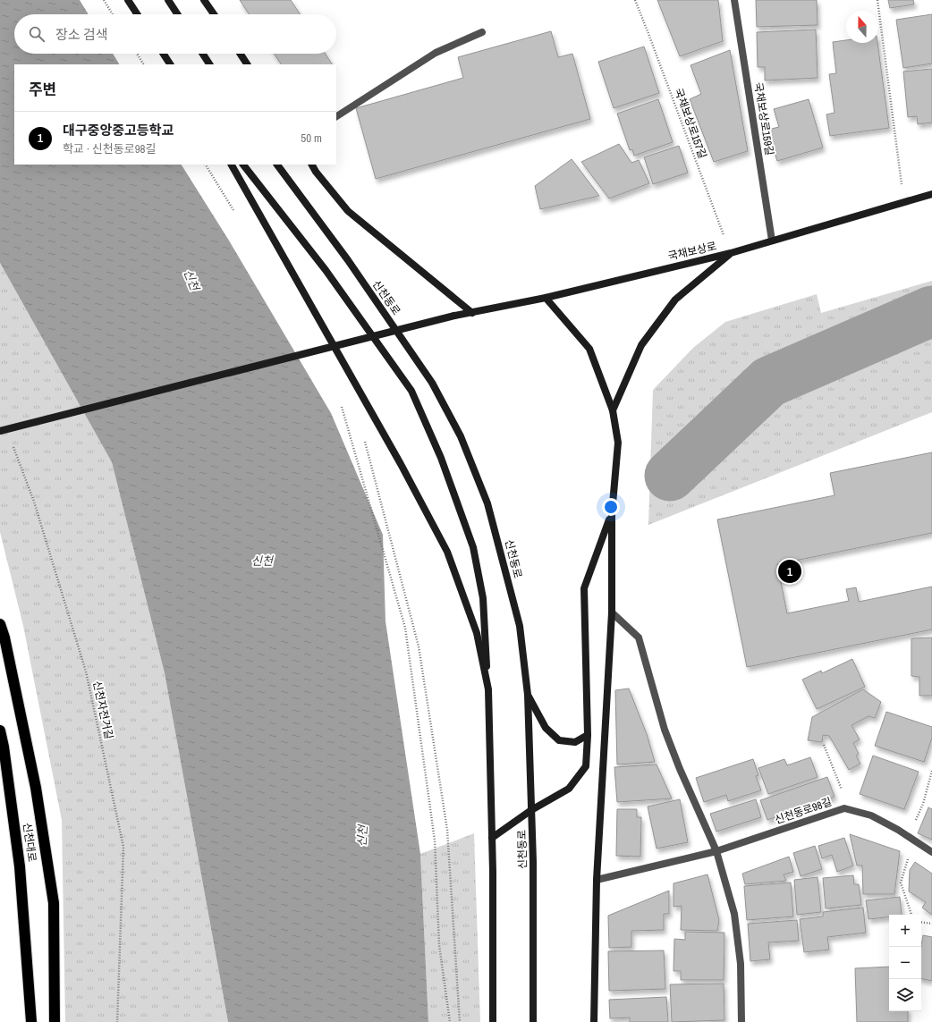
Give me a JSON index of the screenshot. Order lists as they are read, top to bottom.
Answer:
{
  "streets": {
    "highway": ["신천대로"],
    "main road": ["국채보상로", "신천동로"],
    "street": ["국채보상로159길", "신천동로98길"],
    "path": ["국채보상로157길", "신천자전거길"]
  },
  "crossings": [
    ["국채보상로159길", "국채보상로"],
    ["국채보상로157길", "국채보상로"]
  ],
  "water": ["신천"],
  "north": "top",
  "page": {
    "search": "장소 검색",
    "heading": "주변",
    "list": [
      {
        "mark": "1",
        "name": "대구중앙중고등학교",
        "note": "학교 · 신천동로98길",
        "value": "50 m"
      }
    ],
    "pins": "1",
    "map_buttons": ["+", "−"]
  }
}
